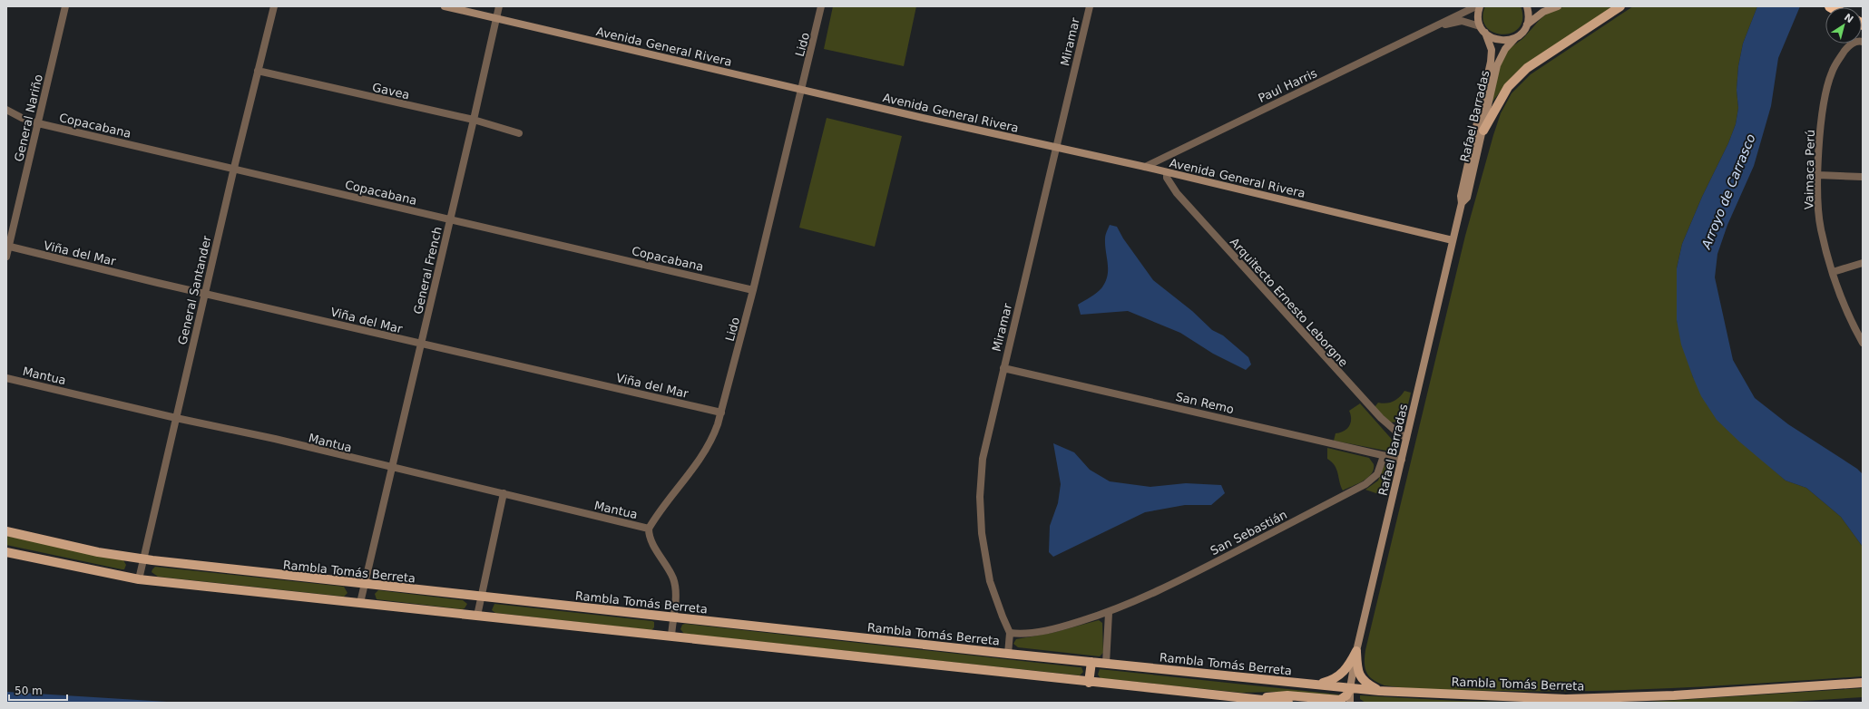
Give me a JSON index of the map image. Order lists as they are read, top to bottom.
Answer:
{
  "streets": {
    "main road": ["Avenida General Rivera", "Rafael Barradas", "Rambla Tomás Berreta"],
    "street": [
      "Miramar",
      "Lido",
      "Paul Harris",
      "Gavea",
      "General Nariño",
      "Copacabana",
      "Vaimaca Perú",
      "Viña del Mar",
      "General French",
      "General Santander",
      "Arquitecto Ernesto Leborgne",
      "Mantua",
      "San Remo",
      "San Sebastián"
    ]
  },
  "crossings": [
    ["Miramar", "Avenida General Rivera"],
    ["Miramar", "San Remo"],
    ["Miramar", "San Sebastián"],
    ["Lido", "Avenida General Rivera"],
    ["Lido", "Copacabana"],
    ["Lido", "Viña del Mar"],
    ["Lido", "Mantua"],
    ["Avenida General Rivera", "Paul Harris"],
    ["Avenida General Rivera", "Rafael Barradas"],
    ["Avenida General Rivera", "General French"],
    ["Avenida General Rivera", "Arquitecto Ernesto Leborgne"],
    ["Paul Harris", "Rafael Barradas"],
    ["Gavea", "General French"],
    ["Gavea", "General Santander"],
    ["Rafael Barradas", "Arquitecto Ernesto Leborgne"],
    ["Rafael Barradas", "San Remo"],
    ["Rafael Barradas", "Rambla Tomás Berreta"],
    ["General Nariño", "Copacabana"],
    ["General Nariño", "Viña del Mar"],
    ["Copacabana", "General French"],
    ["Copacabana", "General Santander"],
    ["Viña del Mar", "General French"],
    ["Viña del Mar", "General Santander"],
    ["General French", "Mantua"],
    ["General French", "Rambla Tomás Berreta"],
    ["General Santander", "Mantua"],
    ["General Santander", "Rambla Tomás Berreta"],
    ["San Remo", "San Sebastián"]
  ],
  "water": ["Arroyo de Carrasco"],
  "scale_bar": "50 m",
  "north": "top right"
}
